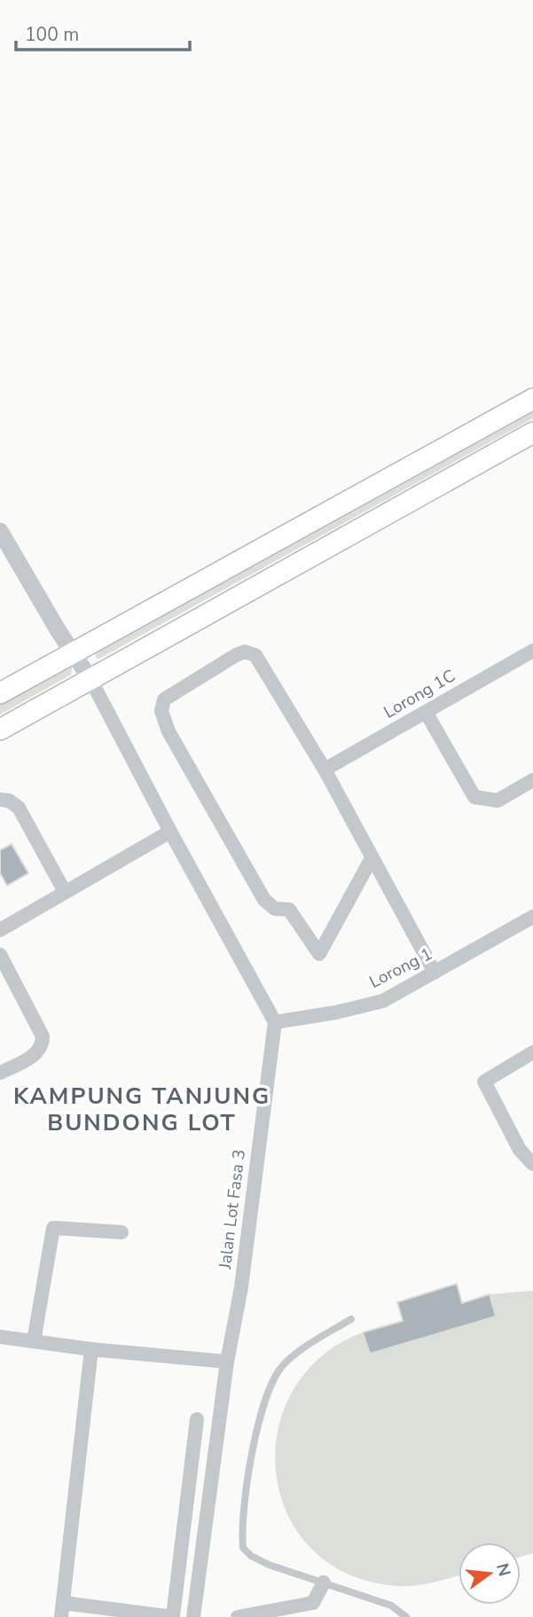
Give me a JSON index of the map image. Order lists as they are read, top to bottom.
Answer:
{
  "streets": {
    "street": ["Lorong 1C", "Lorong 1", "Jalan Lot Fasa 3"]
  },
  "crossings": [
    ["Lorong 1", "Jalan Lot Fasa 3"]
  ],
  "districts": ["KAMPUNG TANJUNG BUNDONG LOT"],
  "scale_bar": "100 m",
  "north": "right"
}
